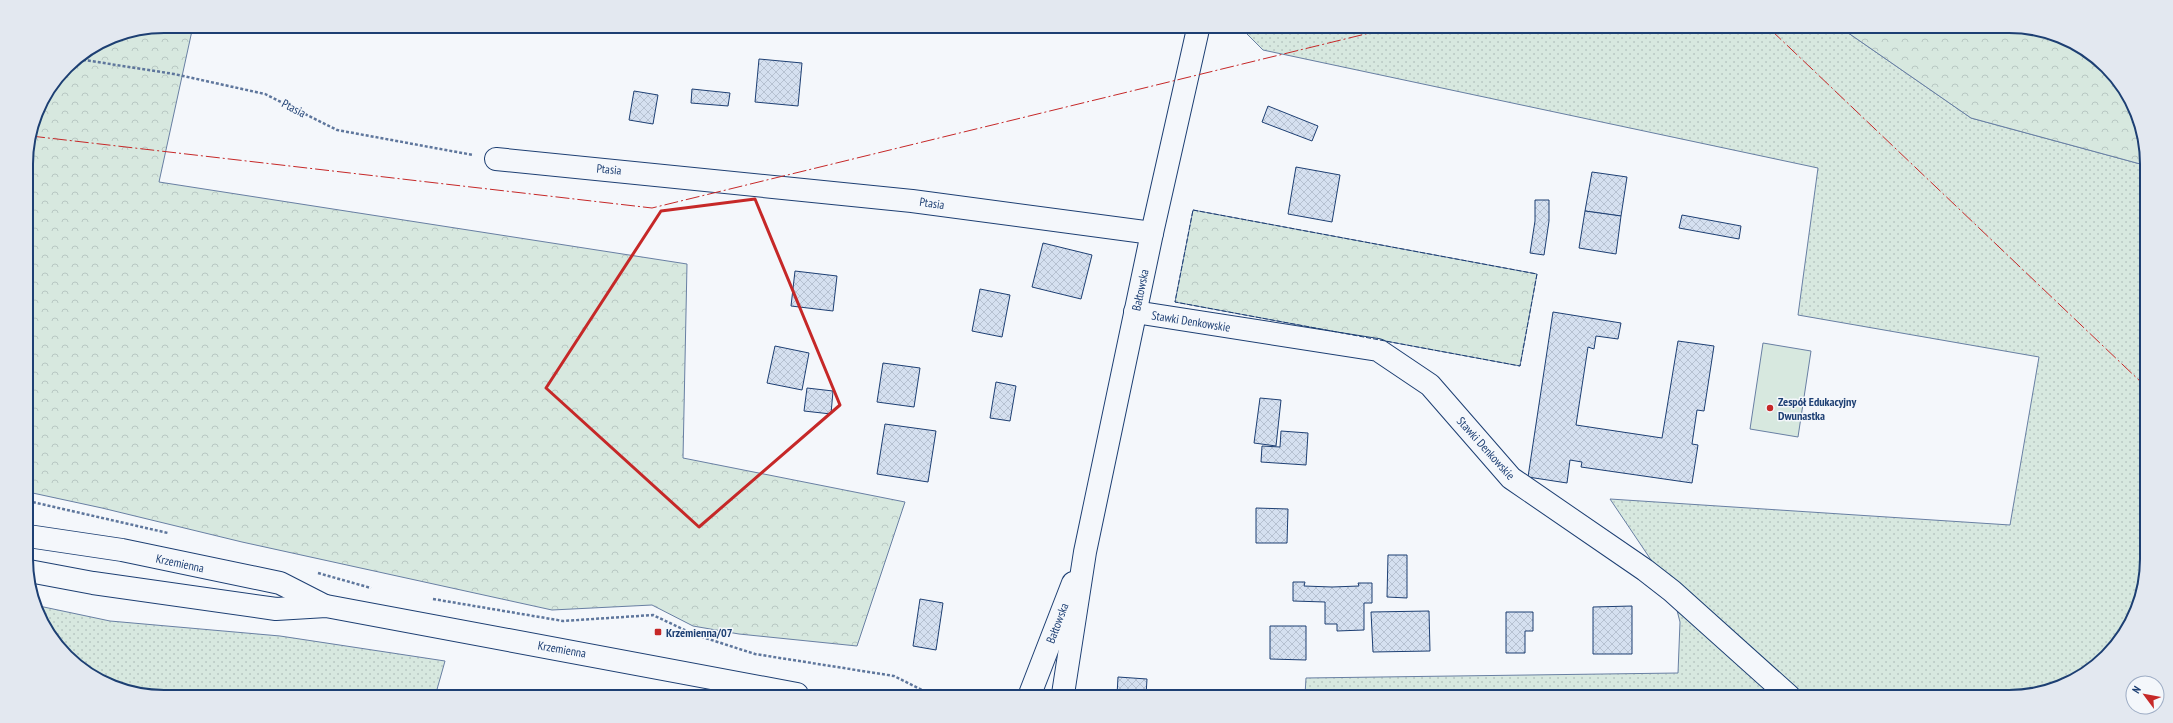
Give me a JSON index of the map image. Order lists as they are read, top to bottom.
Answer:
{
  "streets": {
    "main road": [
      "Ptasia",
      "Bałtowska",
      "Stawki Denkowskie",
      "Krzemienna"
    ]
  },
  "crossings": [
    ["Ptasia", "Bałtowska"],
    ["Bałtowska", "Stawki Denkowskie"]
  ],
  "places": {
    "other": ["Zespół Edukacyjny Dwunastka"],
    "transit": ["Krzemienna/07"]
  },
  "north": "top left"
}
